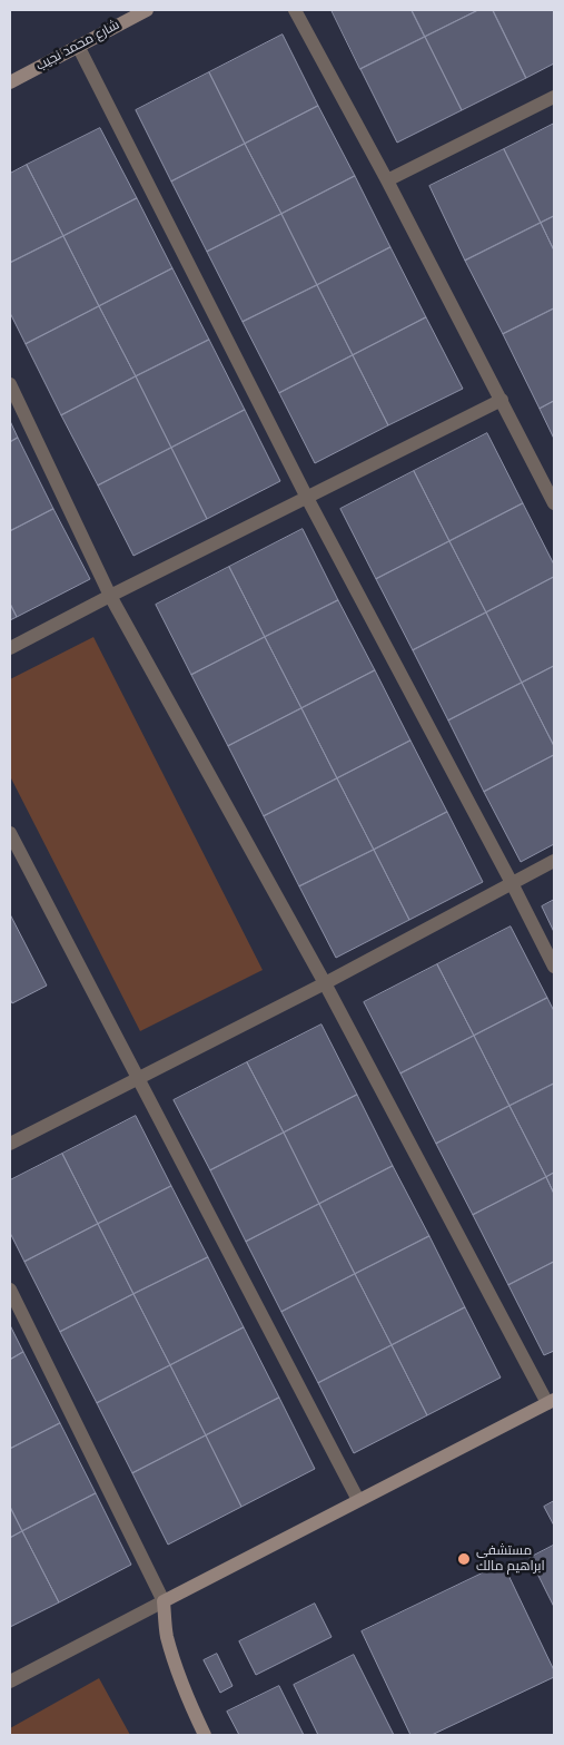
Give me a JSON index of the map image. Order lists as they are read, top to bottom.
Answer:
{
  "streets": {
    "street": ["شارع محمد نجيب"]
  },
  "places": ["مستشفى ابراهيم مالك"]
}
